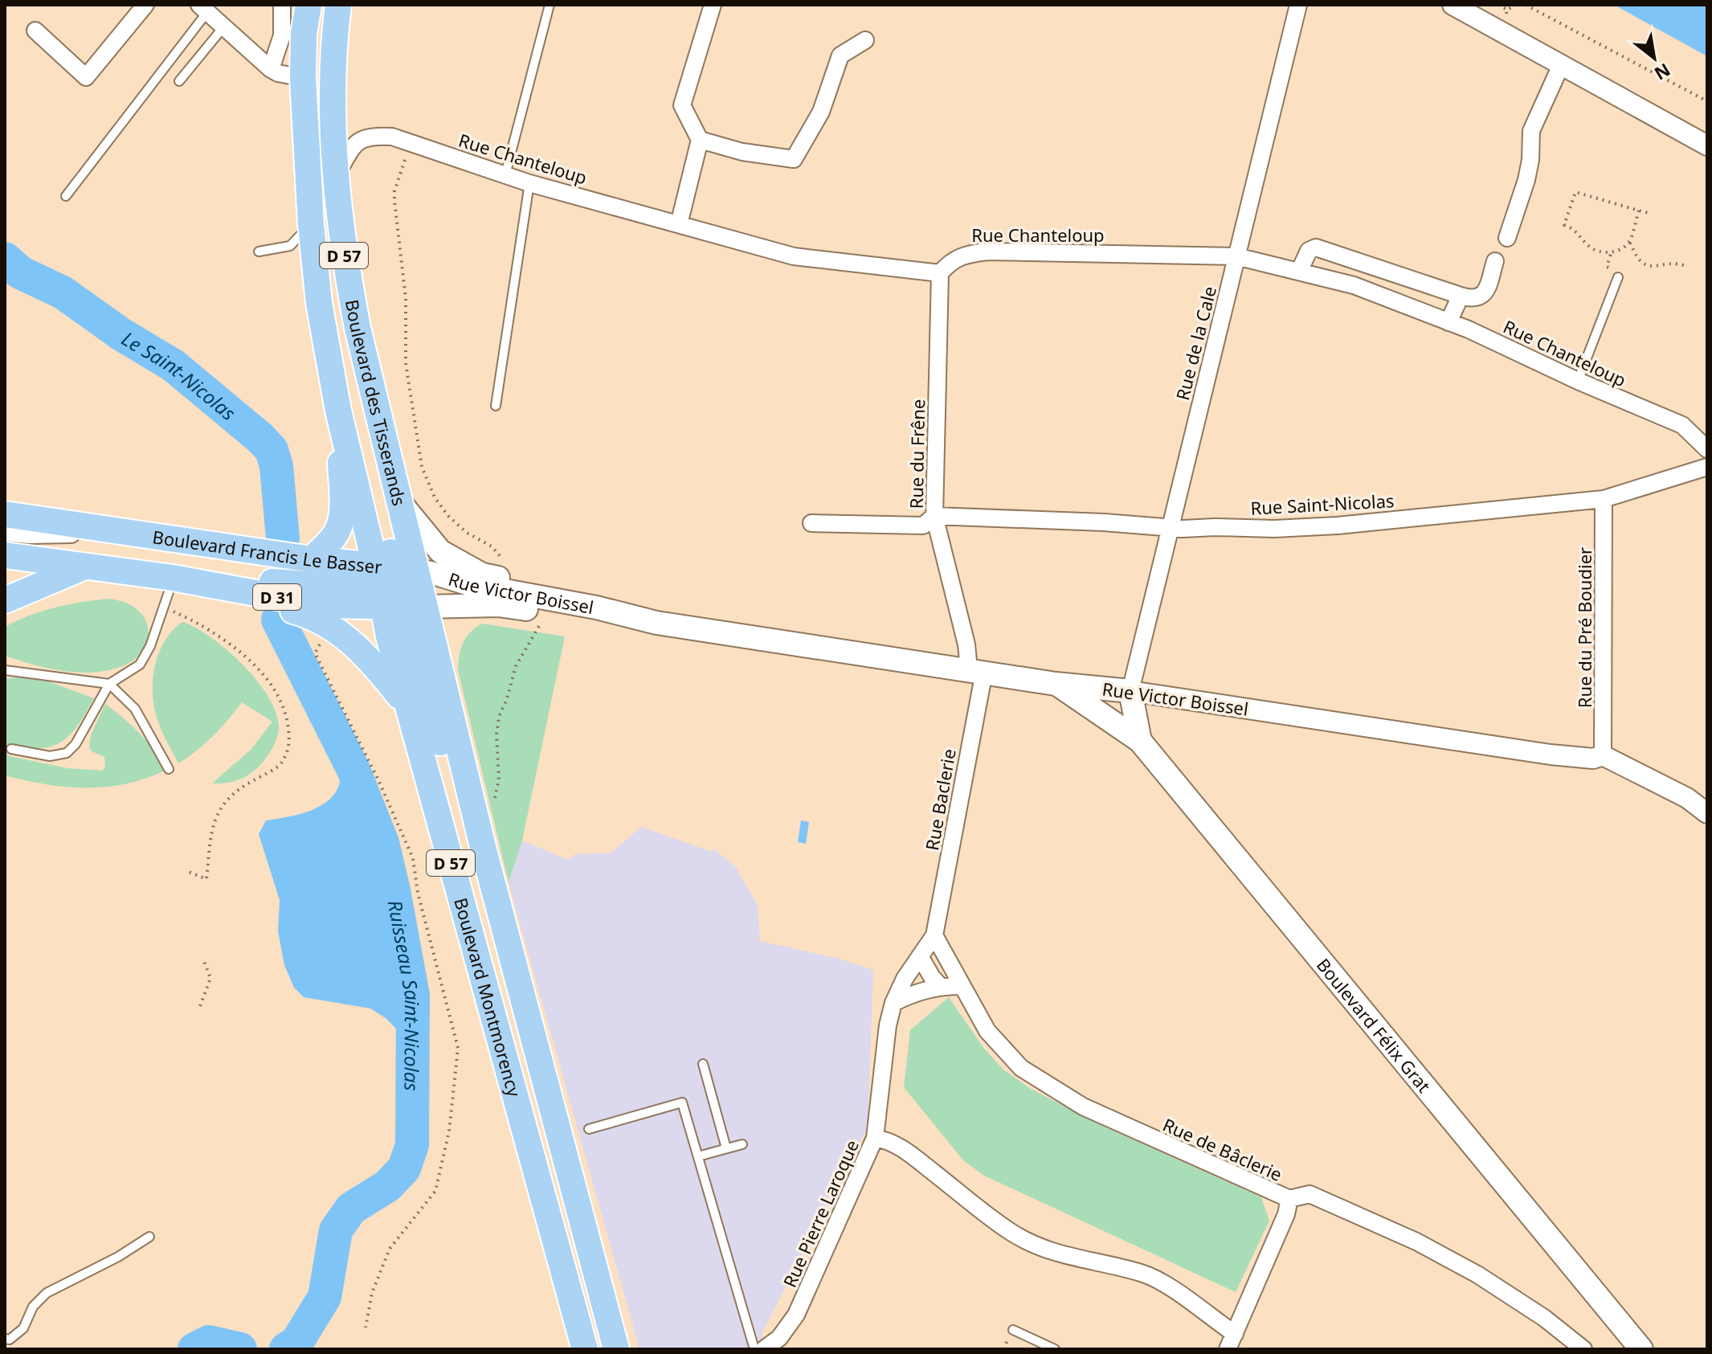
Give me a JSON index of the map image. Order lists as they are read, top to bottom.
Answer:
{
  "streets": {
    "main road": [
      "D 57",
      "Boulevard des Tisserands",
      "Boulevard Francis Le Basser",
      "Rue Victor Boissel",
      "D 31",
      "Boulevard Montmorency",
      "Boulevard Félix Grat"
    ],
    "street": [
      "Rue Chanteloup",
      "Rue de la Cale",
      "Rue du Frêne",
      "Rue Saint-Nicolas",
      "Rue du Pré Boudier",
      "Rue Baclerie",
      "Rue de Bâclerie",
      "Rue Pierre Laroque"
    ]
  },
  "crossings": [
    ["Rue Chanteloup", "Rue de la Cale"],
    ["Rue Chanteloup", "Boulevard des Tisserands"],
    ["Rue Chanteloup", "Rue du Frêne"],
    ["Rue de la Cale", "Rue Saint-Nicolas"],
    ["Rue de la Cale", "Rue Victor Boissel"],
    ["Rue de la Cale", "Boulevard Félix Grat"],
    ["Boulevard des Tisserands", "Boulevard Francis Le Basser"],
    ["Boulevard des Tisserands", "Rue Victor Boissel"],
    ["Boulevard des Tisserands", "Boulevard Montmorency"],
    ["Rue du Frêne", "Rue Saint-Nicolas"],
    ["Rue du Frêne", "Rue Victor Boissel"],
    ["Rue du Frêne", "Rue Baclerie"],
    ["Rue Saint-Nicolas", "Rue du Pré Boudier"],
    ["Boulevard Francis Le Basser", "Rue Victor Boissel"],
    ["Boulevard Francis Le Basser", "Boulevard Montmorency"],
    ["Rue Victor Boissel", "Rue du Pré Boudier"],
    ["Rue Victor Boissel", "Rue Baclerie"],
    ["Rue Victor Boissel", "Boulevard Montmorency"],
    ["Rue Victor Boissel", "Boulevard Félix Grat"],
    ["Rue Baclerie", "Rue Pierre Laroque"]
  ],
  "water": ["Le Saint-Nicolas", "Ruisseau Saint-Nicolas"],
  "north": "bottom right"
}
